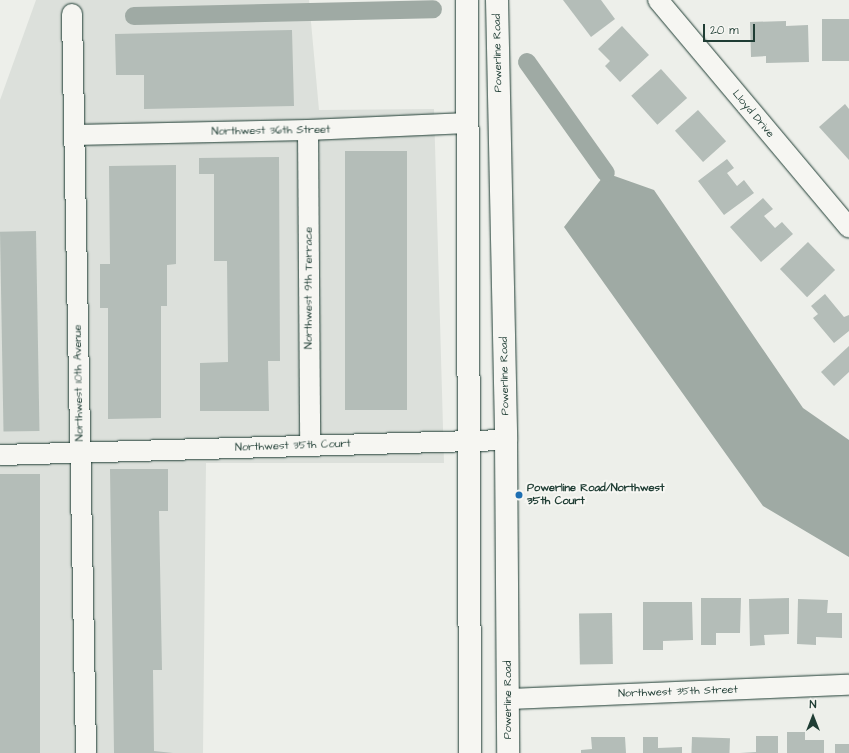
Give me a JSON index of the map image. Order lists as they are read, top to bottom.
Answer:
{
  "streets": {
    "main road": ["Powerline Road"],
    "street": [
      "Lloyd Drive",
      "Northwest 36th Street",
      "Northwest 9th Terrace",
      "Northwest 10th Avenue",
      "Northwest 35th Court",
      "Northwest 35th Street"
    ]
  },
  "crossings": [
    ["Powerline Road", "Northwest 35th Court"],
    ["Powerline Road", "Northwest 35th Street"],
    ["Northwest 36th Street", "Northwest 9th Terrace"],
    ["Northwest 36th Street", "Northwest 10th Avenue"],
    ["Northwest 9th Terrace", "Northwest 35th Court"],
    ["Northwest 10th Avenue", "Northwest 35th Court"]
  ],
  "places": ["Powerline Road/Northwest 35th Court"],
  "scale_bar": "20 m",
  "north": "top"
}
